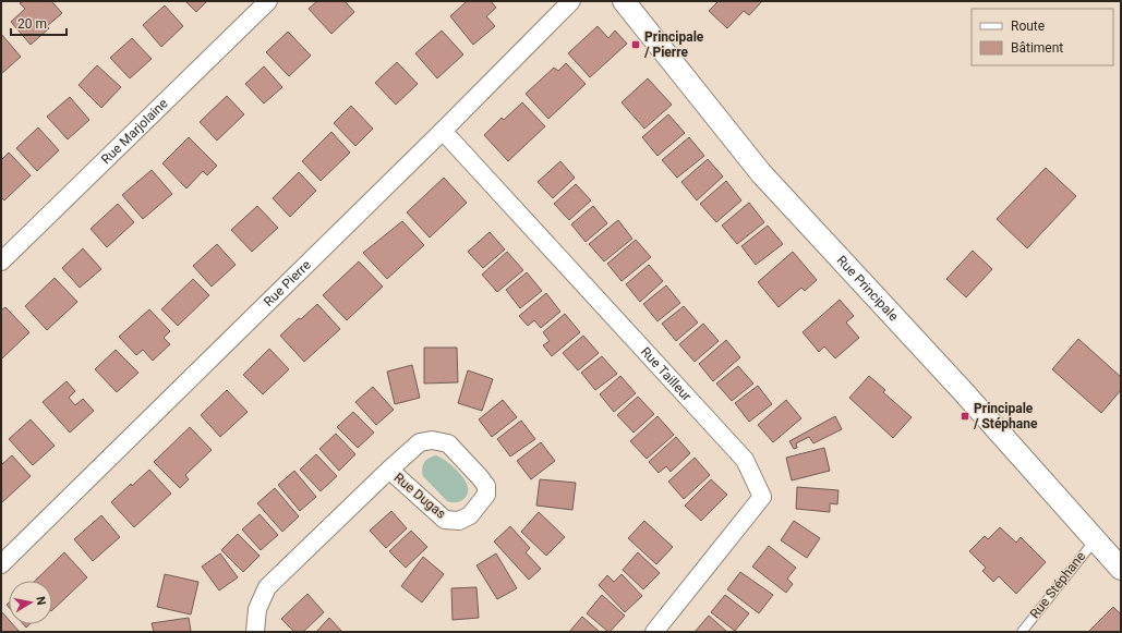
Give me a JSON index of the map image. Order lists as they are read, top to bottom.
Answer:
{
  "streets": {
    "street": [
      "Rue Marjolaine",
      "Rue Pierre",
      "Rue Principale",
      "Rue Tailleur",
      "Rue Dugas"
    ],
    "lane": ["Rue Stéphane"]
  },
  "crossings": [
    ["Rue Pierre", "Rue Tailleur"],
    ["Rue Principale", "Rue Stéphane"]
  ],
  "places": {
    "transit": ["Principale / Pierre", "Principale / Stéphane"]
  },
  "legend": ["Route", "Bâtiment"],
  "scale_bar": "20 m",
  "north": "right"
}
